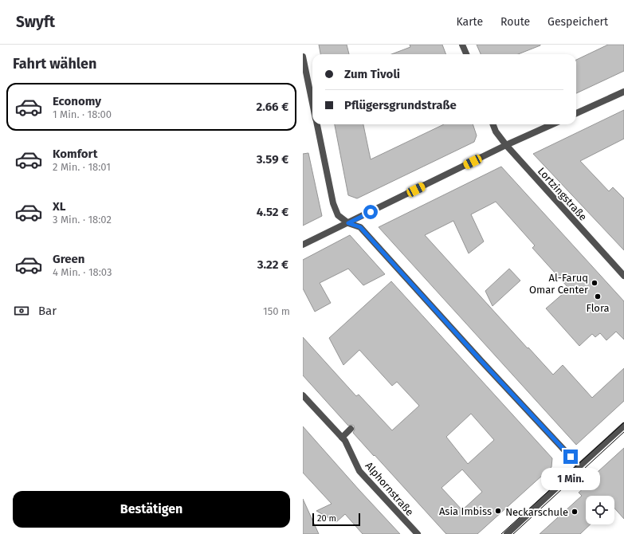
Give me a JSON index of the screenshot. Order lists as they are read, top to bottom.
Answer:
{
  "streets": {
    "street": ["Lortzingstraße", "Alphornstraße"]
  },
  "places": [
    "Al-Faruq Omar Center",
    "Flora",
    "Asia Imbiss",
    "Neckarschule"
  ],
  "scale_bar": "20 m",
  "page": {
    "header": "Swyft",
    "nav": ["Karte", "Route", "Gespeichert"],
    "heading": "Fahrt wählen",
    "banner": ["Zum Tivoli", "Pflügersgrundstraße"],
    "list": [
      {
        "name": "Economy",
        "note": "1 Min. · 18:00",
        "value": "2.66 €"
      },
      {
        "name": "Komfort",
        "note": "2 Min. · 18:01",
        "value": "3.59 €"
      },
      {
        "name": "XL",
        "note": "3 Min. · 18:02",
        "value": "4.52 €"
      },
      {
        "name": "Green",
        "note": "4 Min. · 18:03",
        "value": "3.22 €"
      }
    ],
    "pay": ["Bar", "150 m"],
    "bubble": "1 Min.",
    "buttons": "Bestätigen",
    "scale": "20 m"
  }
}
